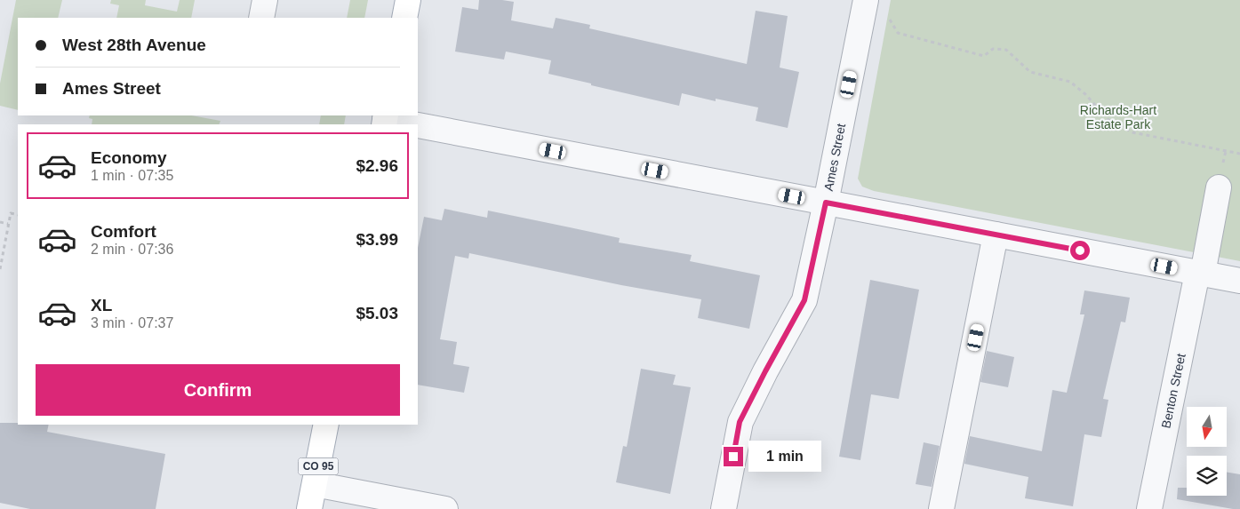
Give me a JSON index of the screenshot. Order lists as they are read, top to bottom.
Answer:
{
  "streets": {
    "main road": ["CO 95"],
    "street": ["Ames Street", "Benton Street"]
  },
  "parks": ["Richards-Hart Estate Park"],
  "north": "bottom",
  "page": {
    "banner": ["West 28th Avenue", "Ames Street"],
    "list": [
      {
        "name": "Economy",
        "note": "1 min · 07:35",
        "value": "$2.96"
      },
      {
        "name": "Comfort",
        "note": "2 min · 07:36",
        "value": "$3.99"
      },
      {
        "name": "XL",
        "note": "3 min · 07:37",
        "value": "$5.03"
      }
    ],
    "buttons": "Confirm",
    "bubble": "1 min"
  }
}
